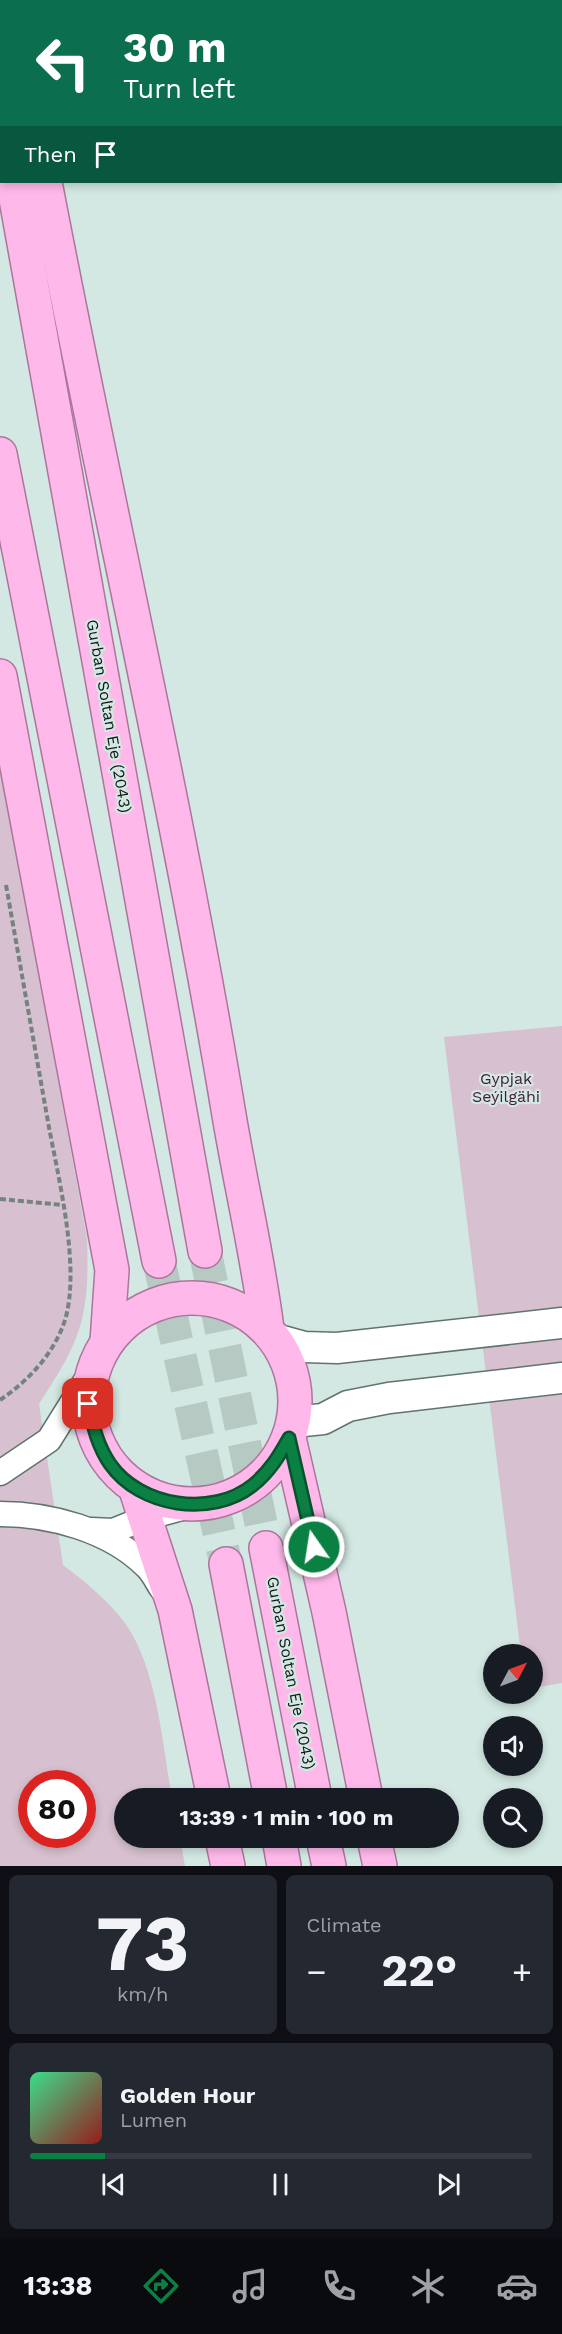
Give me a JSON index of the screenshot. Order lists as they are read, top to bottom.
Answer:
{
  "streets": {
    "highway": ["Gurban Soltan Eje (2043)"]
  },
  "parks": ["Gypjak Seýilgähi"],
  "north": "top right",
  "page": {
    "turn": ["30 m", "Turn left"],
    "then": "Then",
    "limit": "80",
    "trip": "13:39 · 1 min · 100 m",
    "tile": [
      ["73", "km/h"],
      "Climate"
    ],
    "heat": ["−", "22°", "+"],
    "song": ["Golden Hour", "Lumen"],
    "tabs": "13:38"
  }
}
